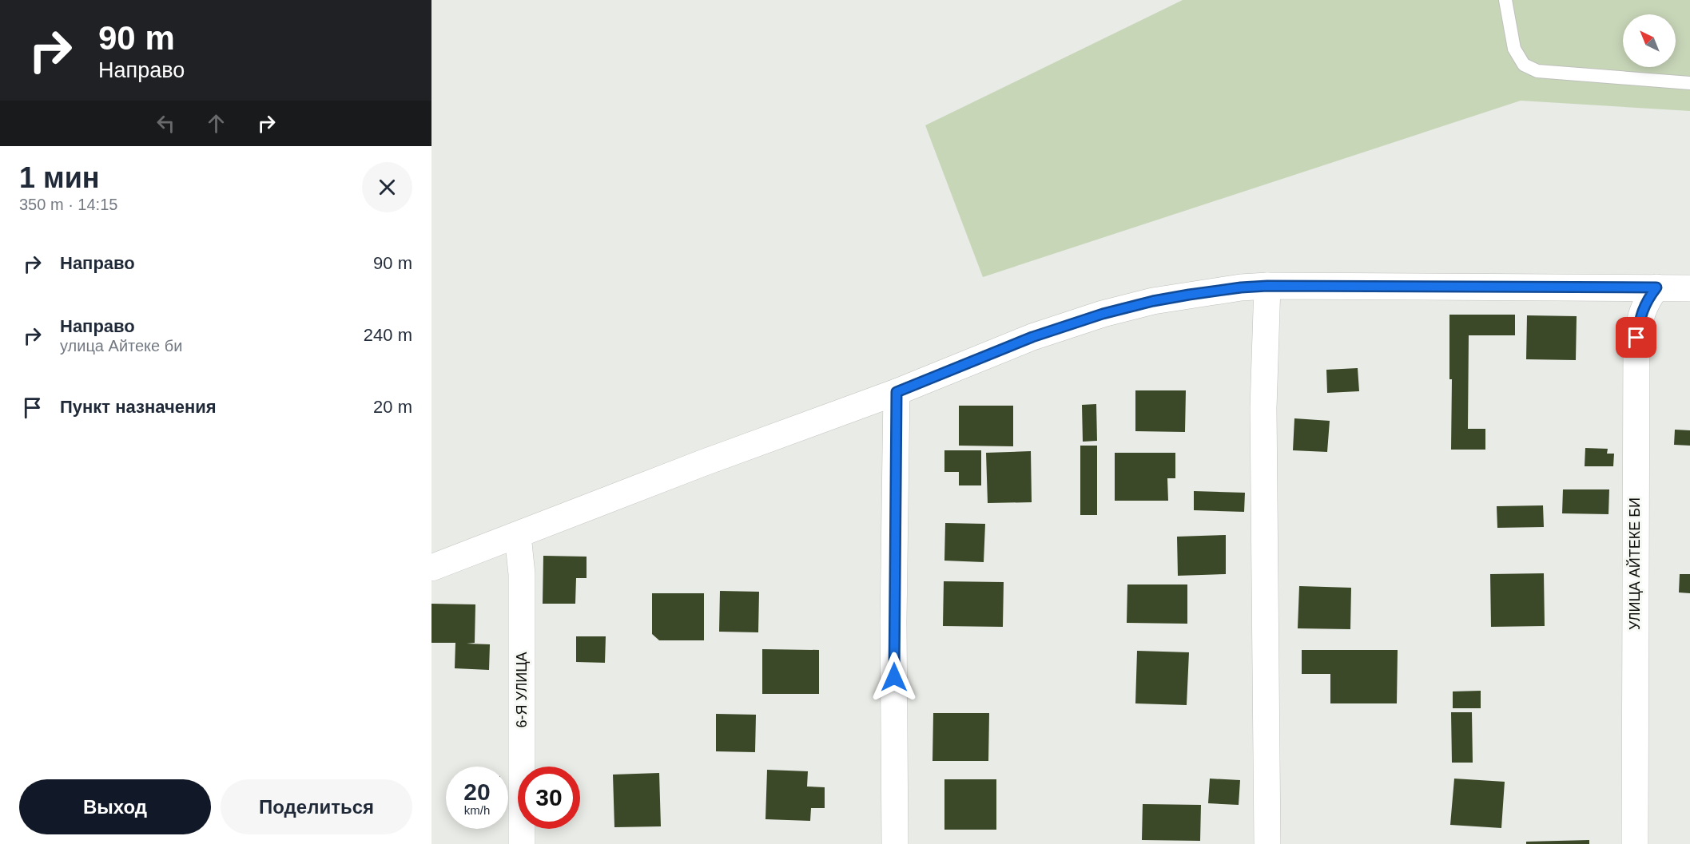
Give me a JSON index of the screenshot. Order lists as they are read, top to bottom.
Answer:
{
  "streets": {
    "street": ["УЛИЦА АЙТЕКЕ БИ", "6-Я УЛИЦА"]
  },
  "north": "top left",
  "page": {
    "turn": ["90 m", "Направо"],
    "heading": ["1 мин", "350 m · 14:15"],
    "list": [
      {
        "name": "Направо",
        "value": "90 m"
      },
      {
        "name": "Направо",
        "note": "улица Айтеке би",
        "value": "240 m"
      },
      {
        "name": "Пункт назначения",
        "value": "20 m"
      }
    ],
    "speed": "20 km/h",
    "limit": "30",
    "buttons": ["Выход", "Поделиться"]
  }
}
